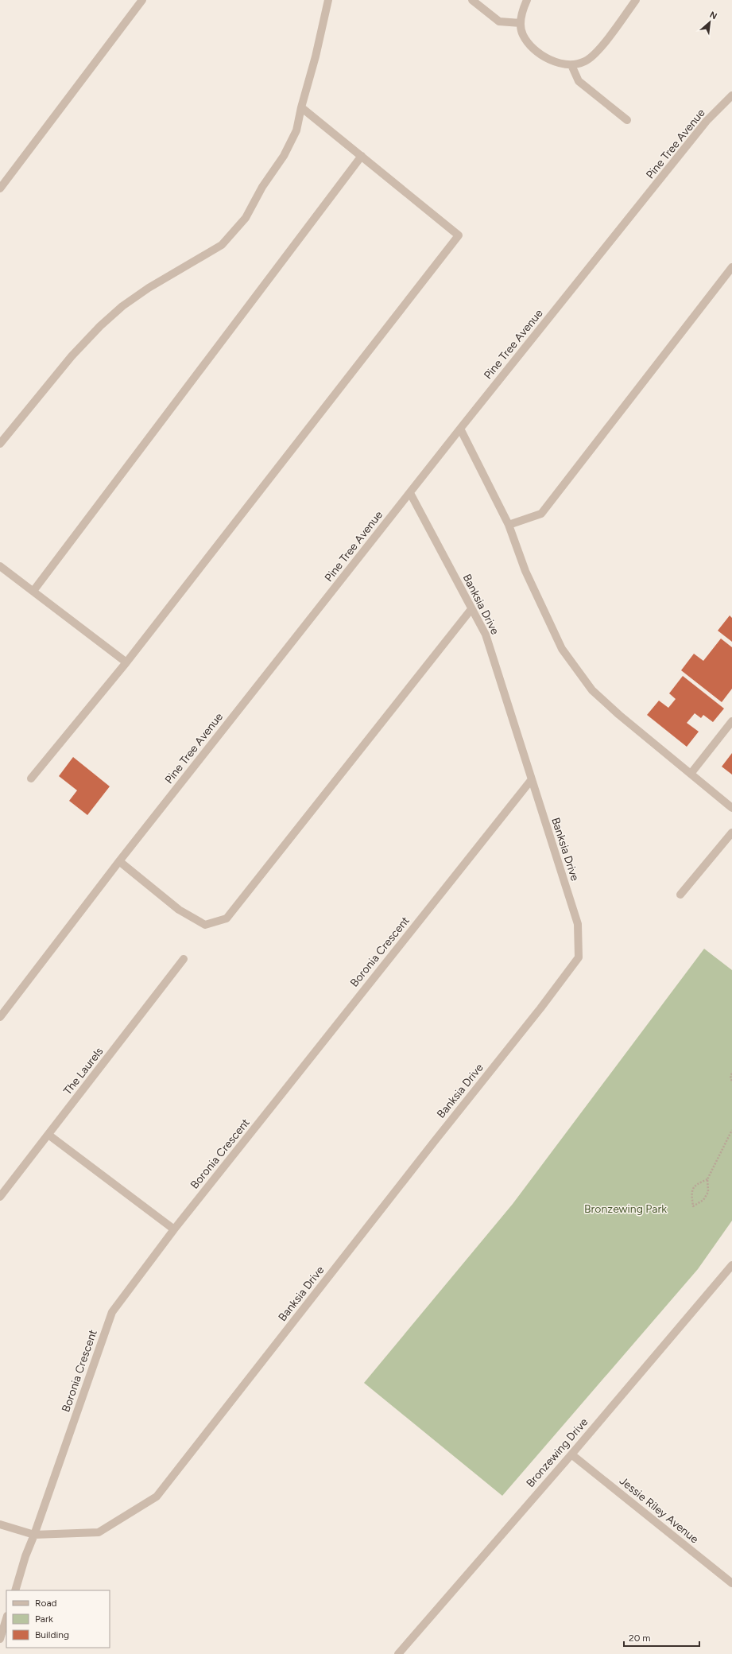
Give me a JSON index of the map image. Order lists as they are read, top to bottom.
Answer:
{
  "streets": {
    "street": [
      "Pine Tree Avenue",
      "Banksia Drive",
      "Boronia Crescent",
      "The Laurels",
      "Bronzewing Drive",
      "Jessie Riley Avenue"
    ]
  },
  "crossings": [
    ["Pine Tree Avenue", "Banksia Drive"],
    ["Banksia Drive", "Boronia Crescent"],
    ["Bronzewing Drive", "Jessie Riley Avenue"]
  ],
  "parks": ["Bronzewing Park"],
  "legend": ["Road", "Park", "Building"],
  "scale_bar": "20 m",
  "north": "top right"
}
